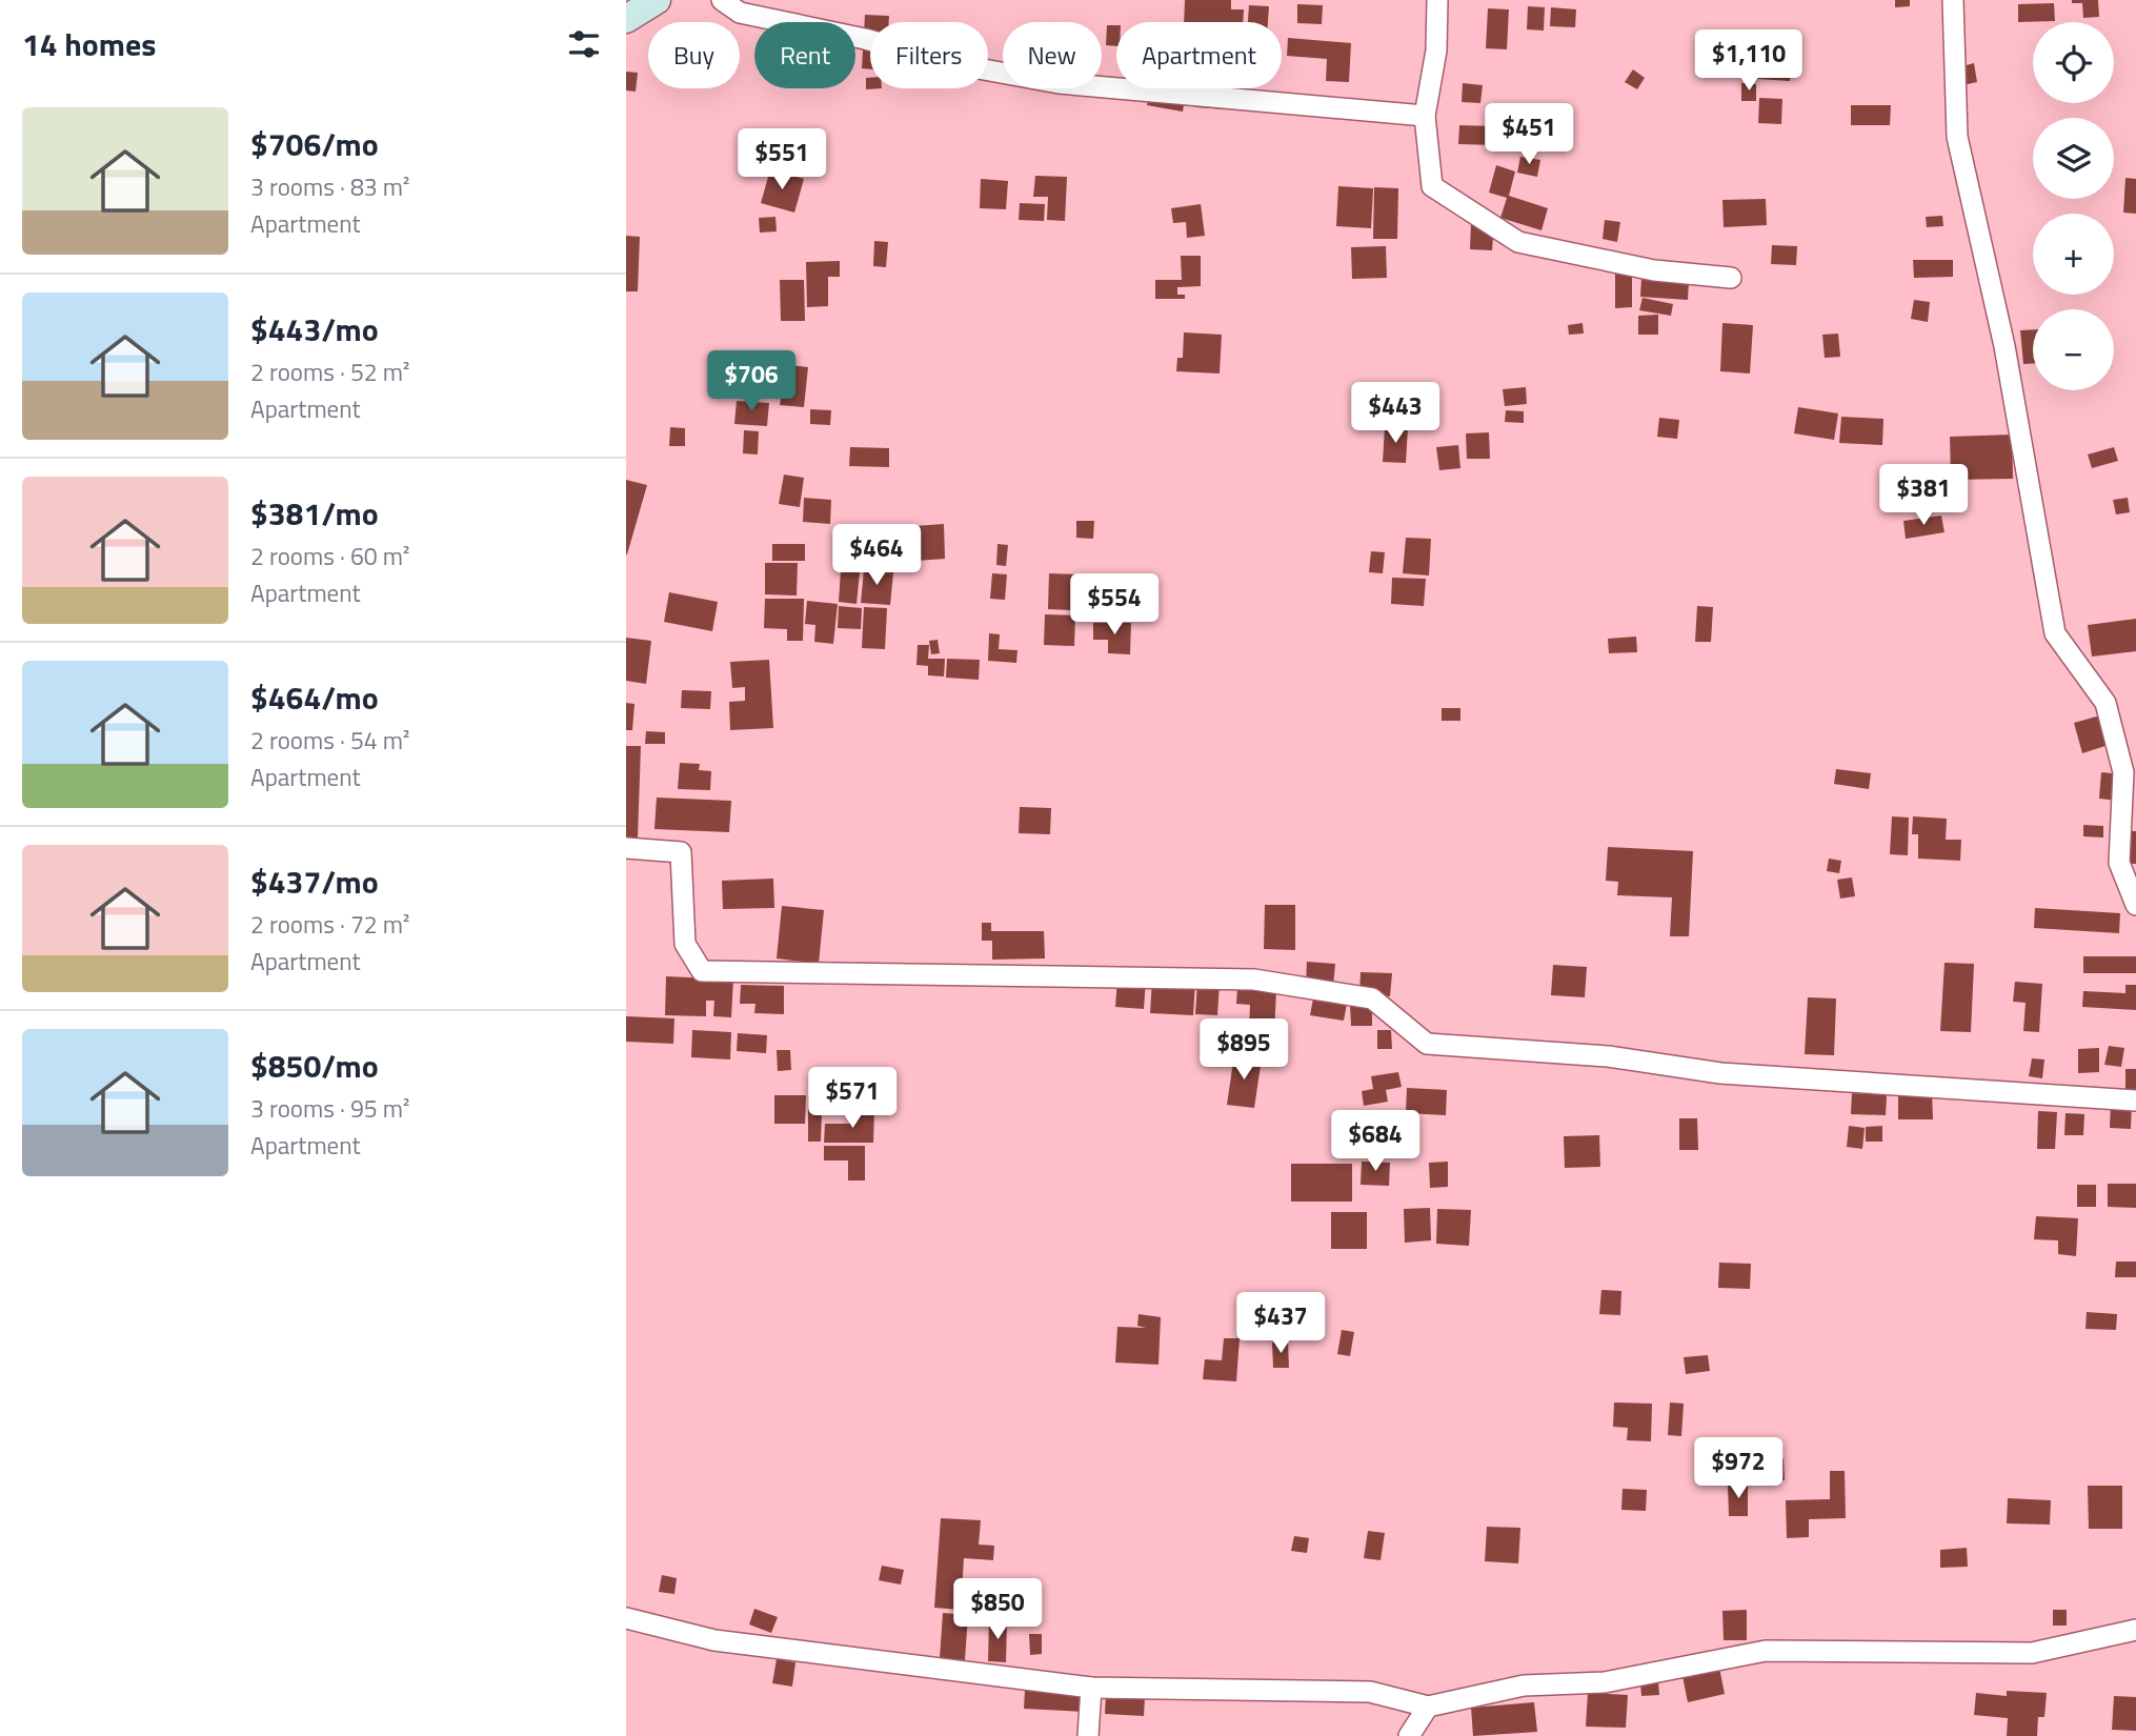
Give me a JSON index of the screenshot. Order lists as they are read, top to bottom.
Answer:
{
  "page": {
    "heading": "14 homes",
    "map_buttons": ["+", "−"],
    "chip": [
      "Buy",
      "Rent",
      "Filters",
      "New",
      "Apartment"
    ],
    "price": [
      "$1,110",
      "$451",
      "$551",
      "$706",
      "$443",
      "$381",
      "$464",
      "$554",
      "$895",
      "$571",
      "$684",
      "$437",
      "$972",
      "$850"
    ],
    "list": [
      {
        "name": "$706/mo",
        "note": "3 rooms · 83 m² · Apartment"
      },
      {
        "name": "$443/mo",
        "note": "2 rooms · 52 m² · Apartment"
      },
      {
        "name": "$381/mo",
        "note": "2 rooms · 60 m² · Apartment"
      },
      {
        "name": "$464/mo",
        "note": "2 rooms · 54 m² · Apartment"
      },
      {
        "name": "$437/mo",
        "note": "2 rooms · 72 m² · Apartment"
      },
      {
        "name": "$850/mo",
        "note": "3 rooms · 95 m² · Apartment"
      }
    ]
  }
}
